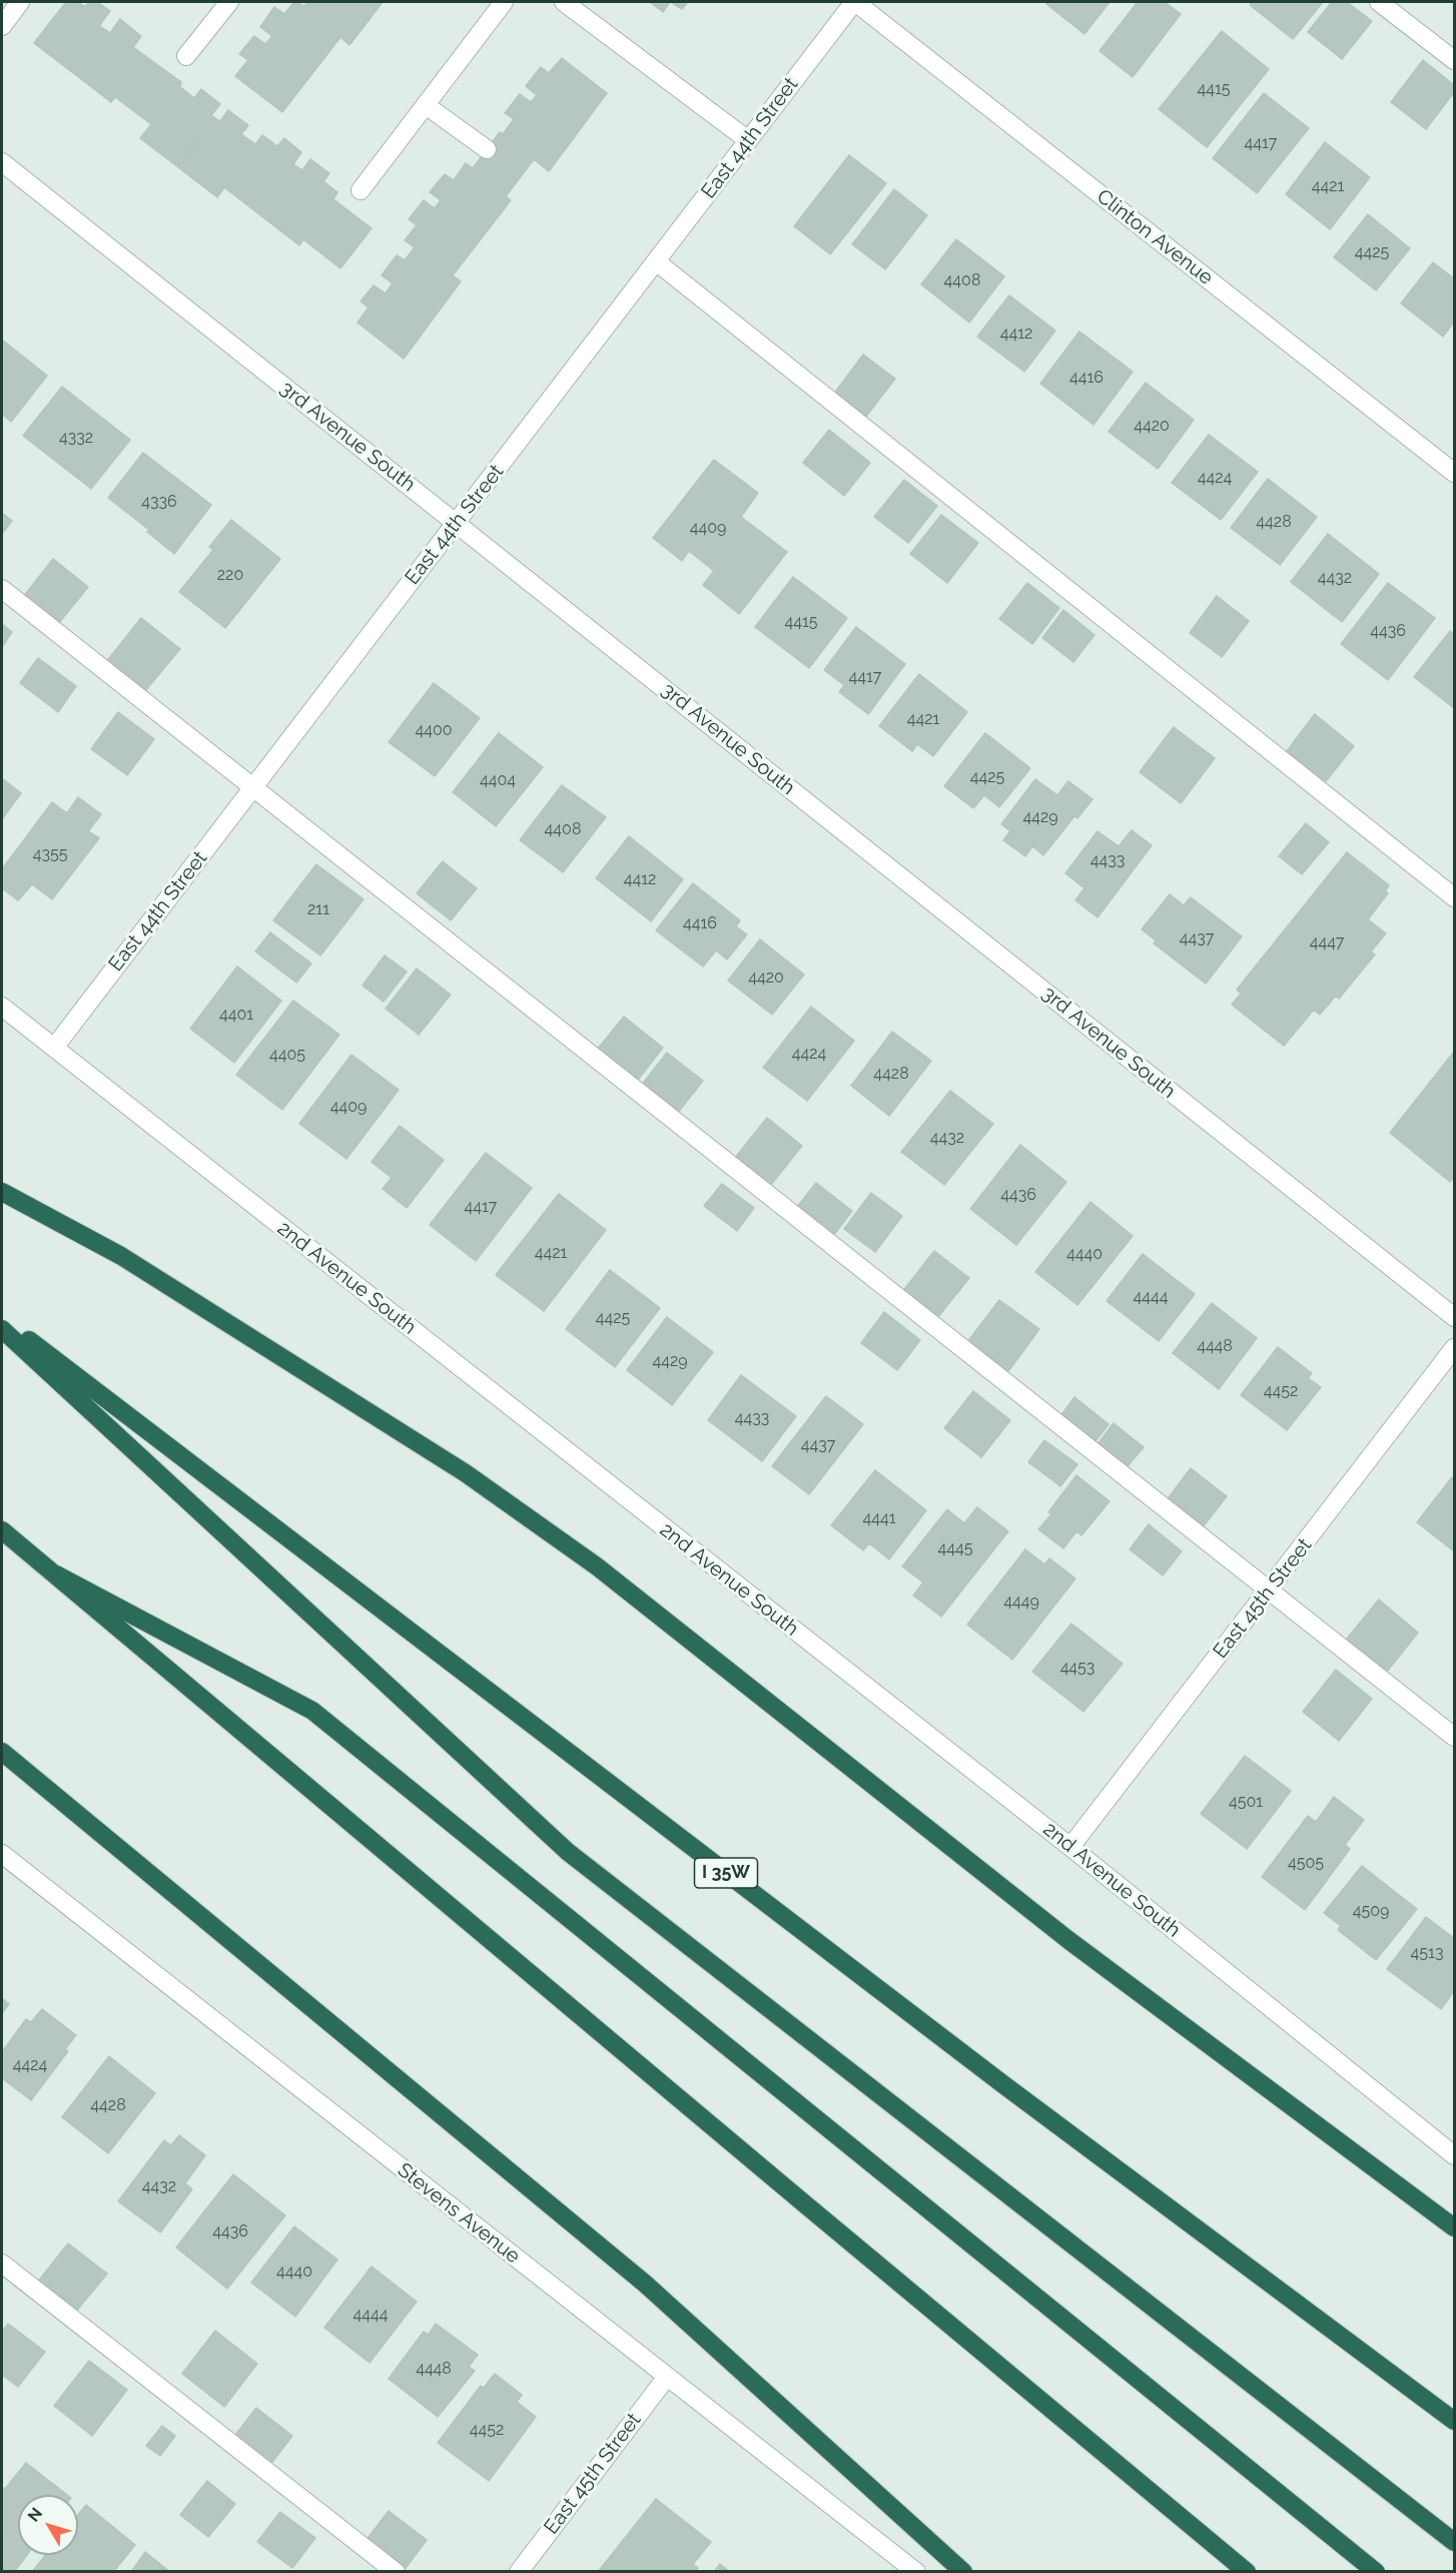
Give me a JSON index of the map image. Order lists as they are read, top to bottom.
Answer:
{
  "streets": {
    "highway": ["I 35W"],
    "street": [
      "East 44th Street",
      "Clinton Avenue",
      "3rd Avenue South",
      "2nd Avenue South",
      "East 45th Street",
      "Stevens Avenue"
    ]
  },
  "crossings": [
    ["East 44th Street", "Clinton Avenue"],
    ["East 44th Street", "3rd Avenue South"],
    ["East 44th Street", "2nd Avenue South"],
    ["2nd Avenue South", "East 45th Street"],
    ["East 45th Street", "Stevens Avenue"]
  ],
  "house_numbers": [
    "4415",
    "4417",
    "4421",
    "4425",
    "4408",
    "4412",
    "4416",
    "4420",
    "4332",
    "4424",
    "4336",
    "4428",
    "4409",
    "220",
    "4432",
    "4415",
    "4436",
    "4417",
    "4421",
    "4400",
    "4425",
    "4404",
    "4429",
    "4408",
    "4355",
    "4433",
    "4412",
    "211",
    "4416",
    "4437",
    "4447",
    "4420",
    "4401",
    "4424",
    "4405",
    "4428",
    "4409",
    "4432",
    "4436",
    "4417",
    "4421",
    "4440",
    "4444",
    "4425",
    "4448",
    "4429",
    "4452",
    "4433",
    "4437",
    "4441",
    "4445",
    "4449",
    "4453",
    "4501",
    "4505",
    "4509",
    "4513",
    "4424",
    "4428",
    "4432",
    "4436",
    "4440",
    "4444",
    "4448",
    "4452"
  ],
  "north": "top left"
}
